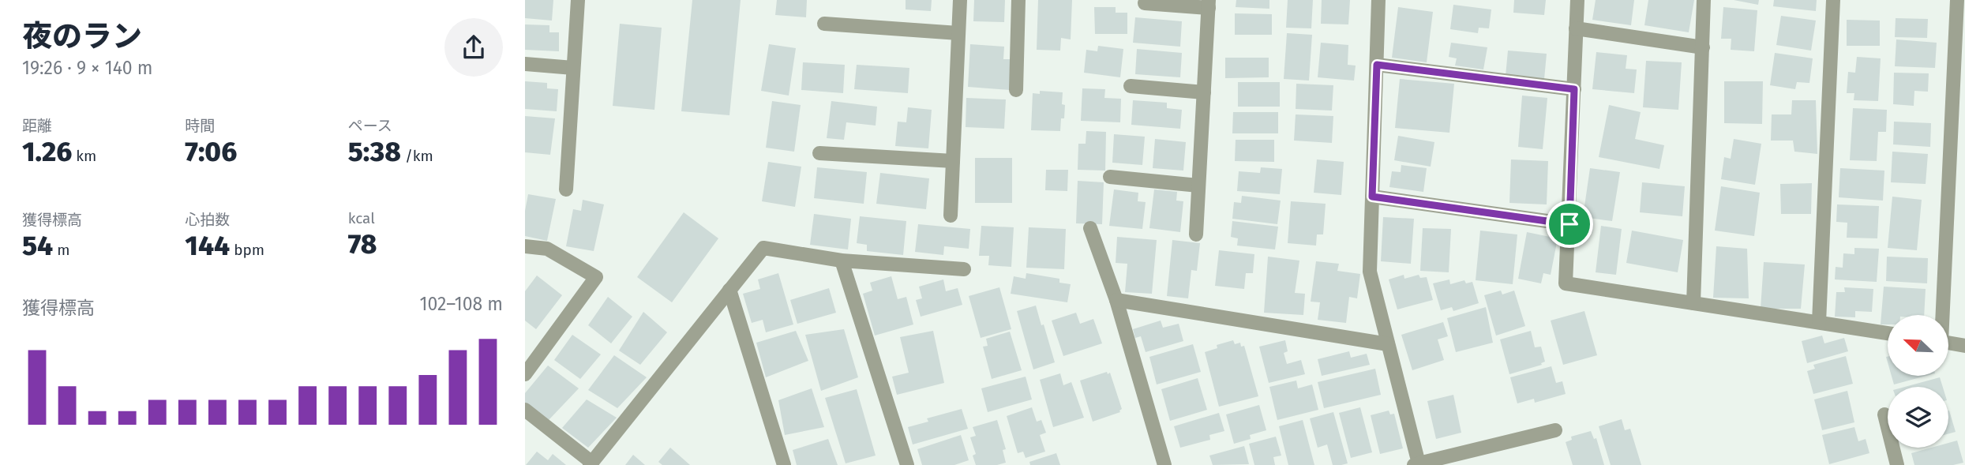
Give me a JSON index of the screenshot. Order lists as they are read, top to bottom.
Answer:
{
  "north": "top left",
  "page": {
    "heading": ["夜のラン", "19:26 · 9 × 140 m"],
    "stats": [
      ["距離", "1.26 km"],
      ["時間", "7:06"],
      ["ペース", "5:38 /km"],
      ["獲得標高", "54 m"],
      ["心拍数", "144 bpm"],
      ["kcal", "78"]
    ],
    "chart": ["獲得標高", "102–108 m"]
  }
}
